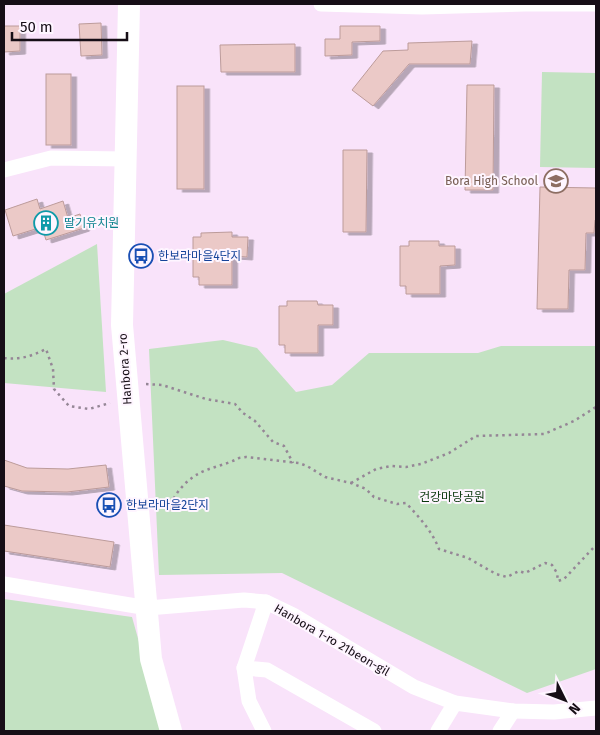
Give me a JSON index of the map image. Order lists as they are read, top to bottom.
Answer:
{
  "streets": {
    "street": ["Hanbora 2-ro", "Hanbora 1-ro 21beon-gil"]
  },
  "crossings": [
    ["Hanbora 2-ro", "Hanbora 1-ro 21beon-gil"]
  ],
  "parks": ["건강마당공원"],
  "places": {
    "school or university": ["Bora High School"],
    "building": ["딸기유치원"],
    "bus stop": ["한보라마을4단지", "한보라마을2단지"]
  },
  "scale_bar": "50 m",
  "north": "bottom right"
}
